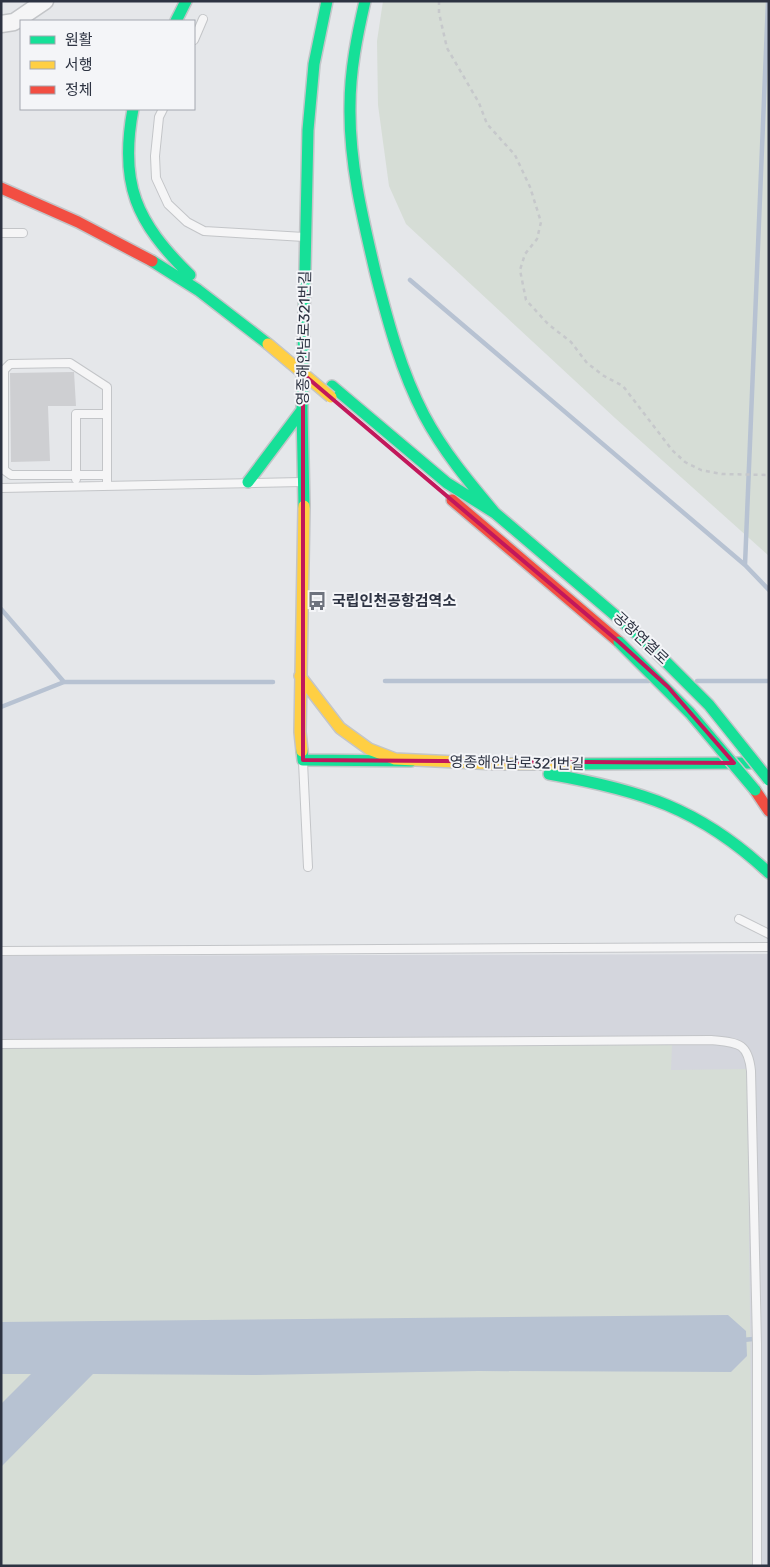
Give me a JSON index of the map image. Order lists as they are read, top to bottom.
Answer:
{
  "streets": {
    "street": ["영종해안남로321번길", "공항연결로"]
  },
  "places": {
    "bus stop": ["국립인천공항검역소"]
  },
  "legend": ["원활", "서행", "정체"]
}
